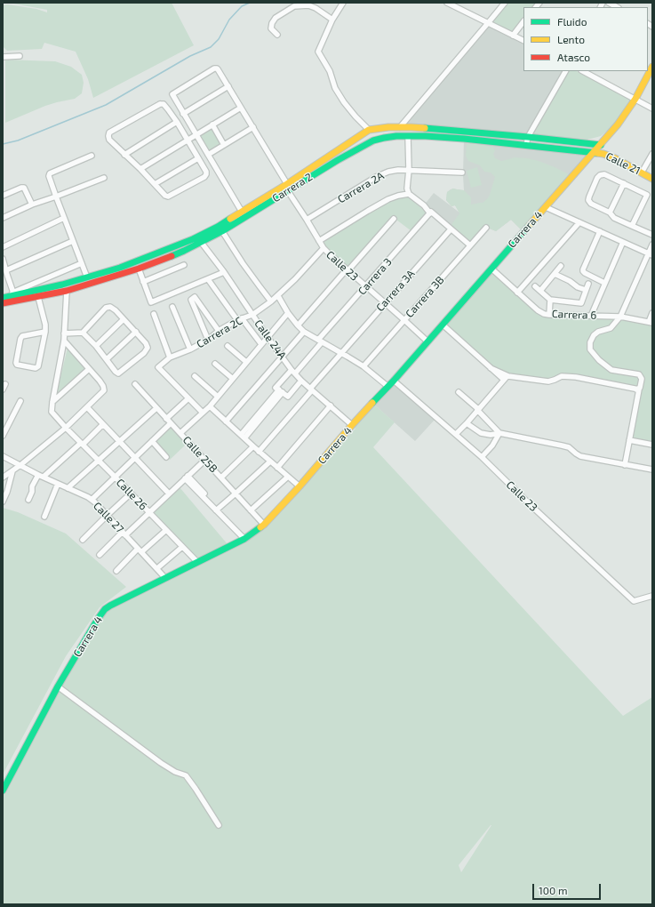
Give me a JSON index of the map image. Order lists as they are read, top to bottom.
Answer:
{
  "streets": {
    "main road": ["Calle 21", "Carrera 2", "Carrera 4"],
    "street": [
      "Carrera 2A",
      "Calle 23",
      "Carrera 3",
      "Carrera 3A",
      "Carrera 3B",
      "Carrera 6",
      "Carrera 2C",
      "Calle 24A",
      "Calle 25B",
      "Calle 26",
      "Calle 27"
    ]
  },
  "crossings": [
    ["Calle 21", "Carrera 2"],
    ["Calle 21", "Carrera 4"],
    ["Carrera 2", "Carrera 4"],
    ["Carrera 2", "Calle 23"],
    ["Carrera 2", "Calle 24A"],
    ["Carrera 2A", "Calle 23"],
    ["Carrera 4", "Calle 23"],
    ["Carrera 4", "Carrera 6"],
    ["Carrera 4", "Calle 24A"],
    ["Carrera 4", "Calle 25B"],
    ["Carrera 4", "Calle 26"],
    ["Carrera 4", "Calle 27"],
    ["Calle 23", "Carrera 3"],
    ["Calle 23", "Carrera 3A"],
    ["Calle 23", "Carrera 3B"],
    ["Calle 23", "Carrera 2C"],
    ["Carrera 2C", "Calle 24A"]
  ],
  "legend": ["Fluido", "Lento", "Atasco"],
  "scale_bar": "100 m"
}
